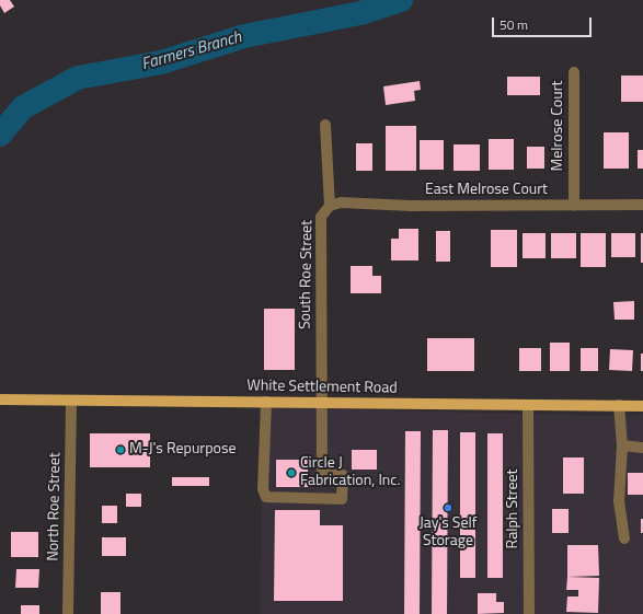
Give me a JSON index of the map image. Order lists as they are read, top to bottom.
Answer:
{
  "streets": {
    "main road": ["White Settlement Road"],
    "street": [
      "Melrose Court",
      "East Melrose Court",
      "South Roe Street",
      "North Roe Street",
      "Ralph Street"
    ]
  },
  "crossings": [
    ["Melrose Court", "East Melrose Court"],
    ["East Melrose Court", "South Roe Street"],
    ["South Roe Street", "White Settlement Road"],
    ["White Settlement Road", "North Roe Street"],
    ["White Settlement Road", "Ralph Street"]
  ],
  "water": ["Farmers Branch"],
  "places": ["M-J's Repurpose", "Circle J Fabrication, Inc.", "Jay's Self Storage"],
  "scale_bar": "50 m"
}
